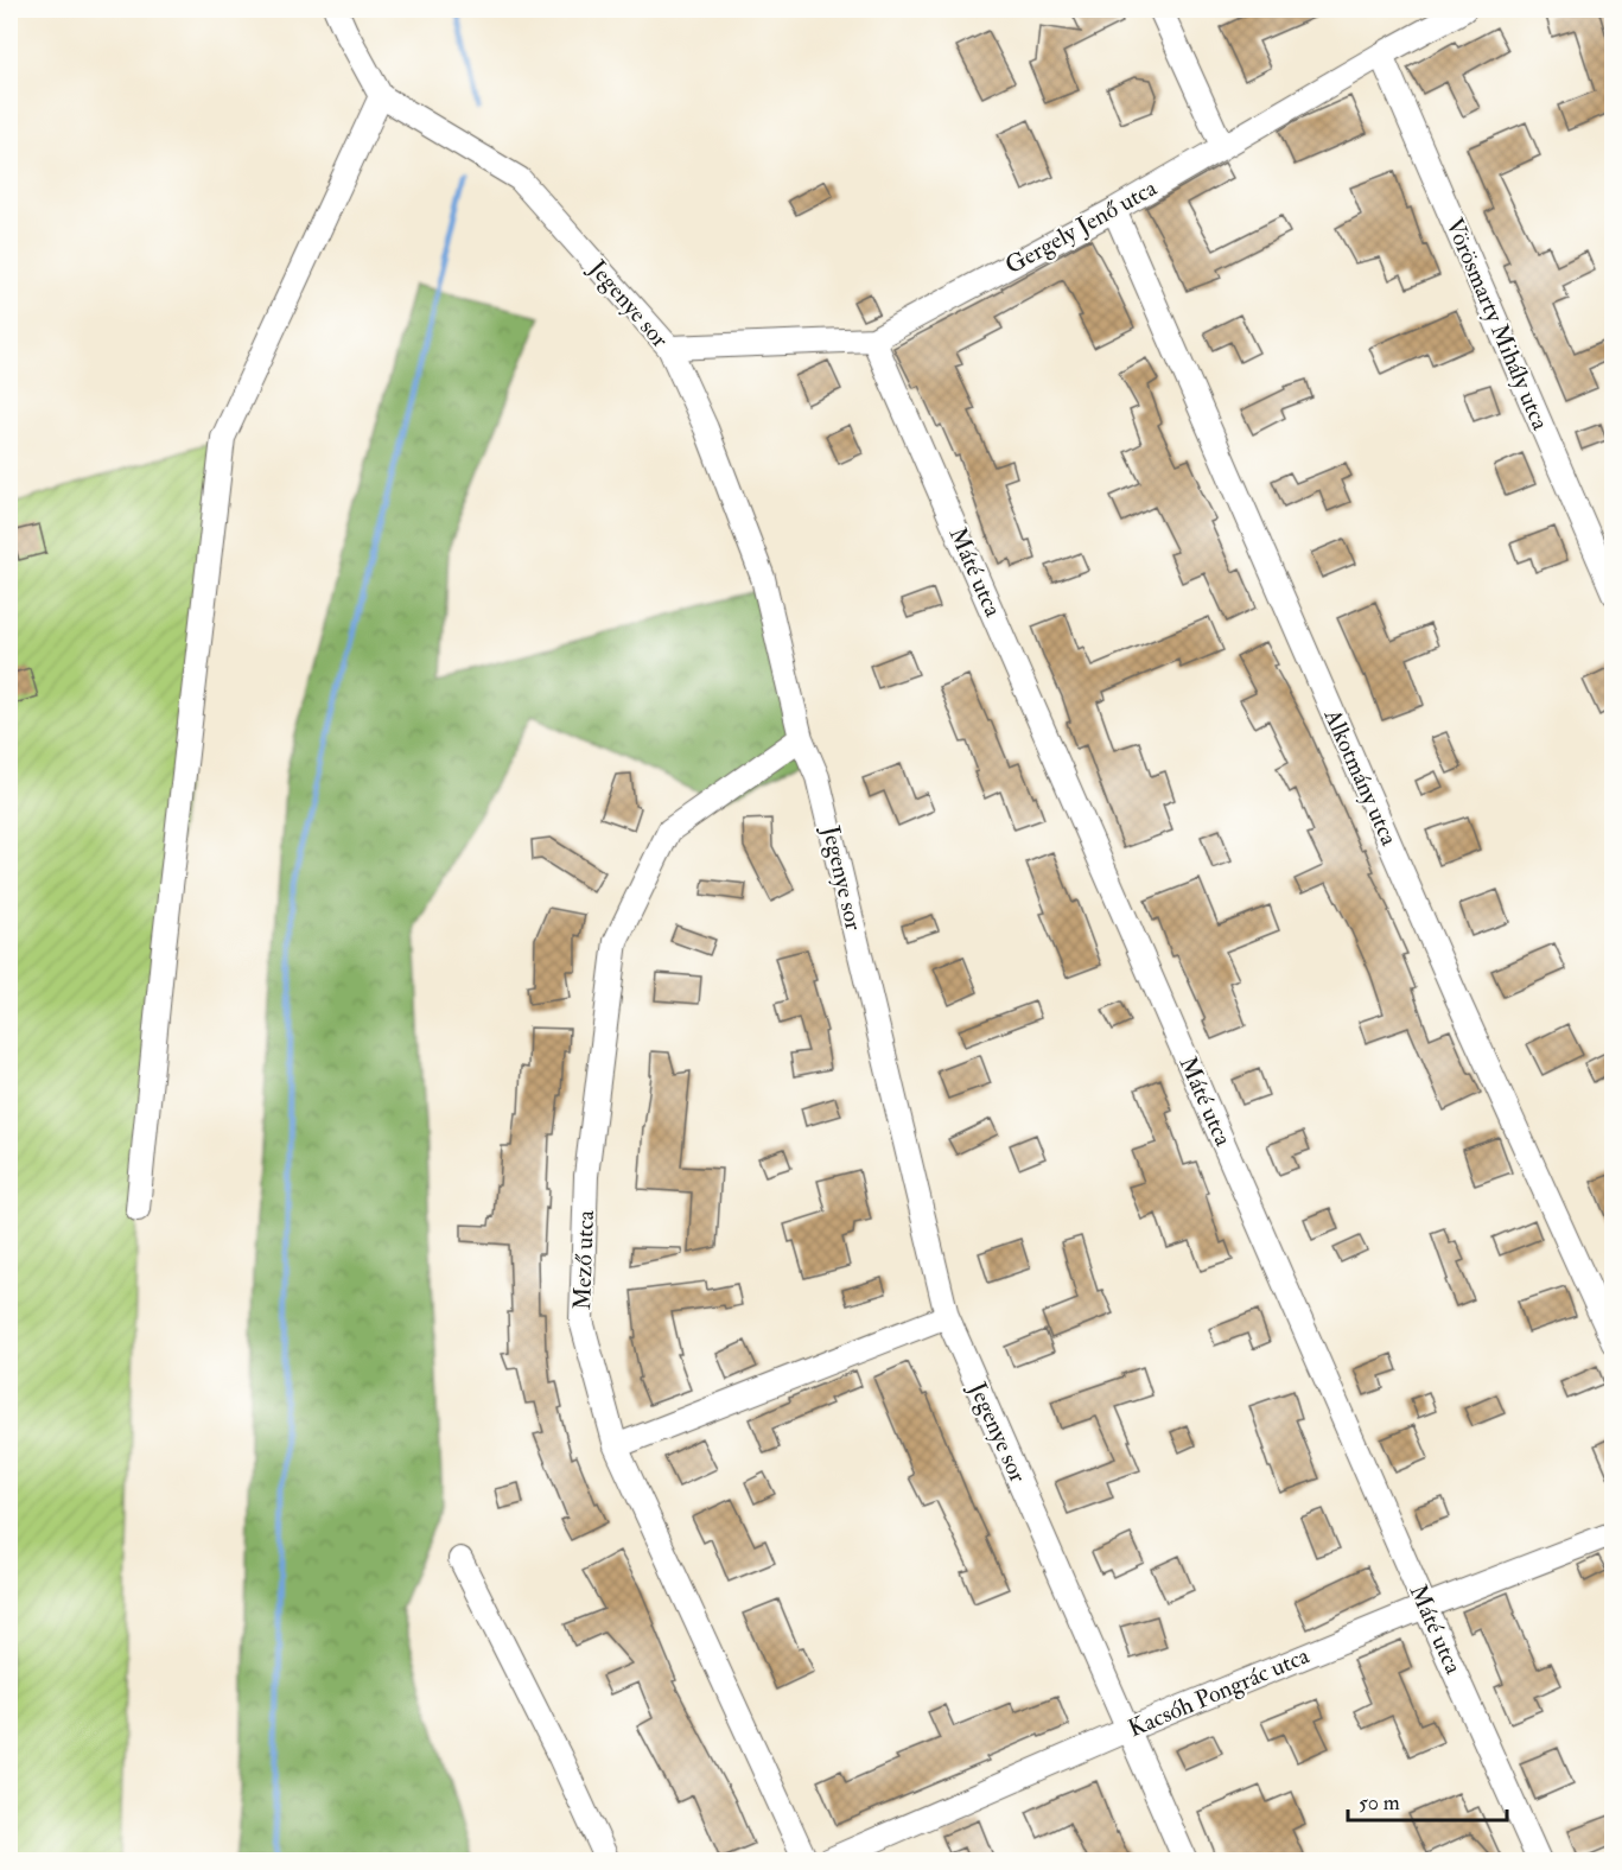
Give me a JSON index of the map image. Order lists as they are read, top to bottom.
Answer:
{
  "streets": {
    "street": [
      "Gergely Jenő utca",
      "Jegenye sor",
      "Vörösmarty Mihály utca",
      "Máté utca",
      "Alkotmány utca",
      "Mező utca",
      "Kacsóh Pongrác utca"
    ]
  },
  "crossings": [
    ["Gergely Jenő utca", "Jegenye sor"],
    ["Gergely Jenő utca", "Vörösmarty Mihály utca"],
    ["Gergely Jenő utca", "Máté utca"],
    ["Gergely Jenő utca", "Alkotmány utca"],
    ["Jegenye sor", "Mező utca"],
    ["Jegenye sor", "Kacsóh Pongrác utca"],
    ["Máté utca", "Kacsóh Pongrác utca"]
  ],
  "scale_bar": "50 m"
}
